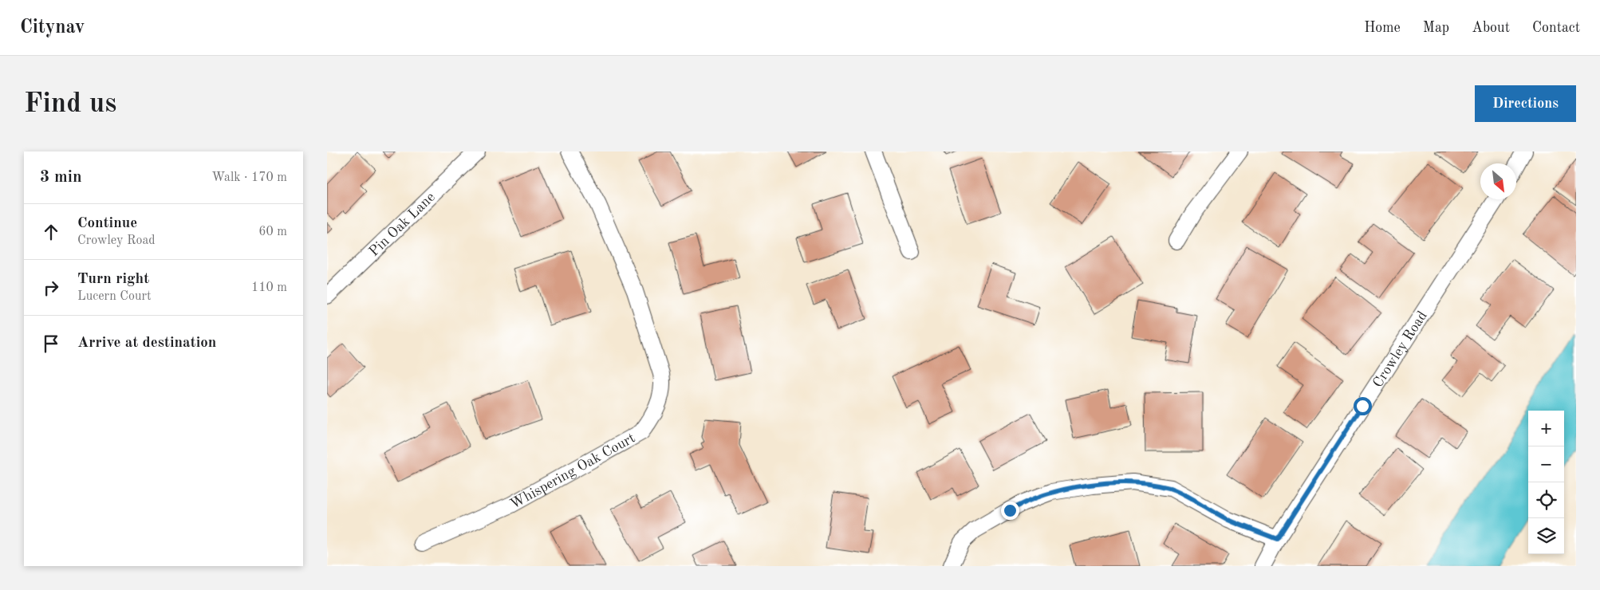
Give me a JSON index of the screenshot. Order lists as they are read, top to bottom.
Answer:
{
  "streets": {
    "street": ["Pin Oak Lane", "Crowley Road", "Whispering Oak Court"]
  },
  "north": "bottom right",
  "page": {
    "header": "Citynav",
    "nav": [
      "Home",
      "Map",
      "About",
      "Contact"
    ],
    "buttons": "Directions",
    "title": "Find us",
    "heading": ["3 min", "Walk · 170 m"],
    "list": [
      ["Continue", "Crowley Road", "60 m"],
      ["Turn right", "Lucern Court", "110 m"],
      "Arrive at destination"
    ],
    "map_buttons": ["+", "−"]
  }
}
